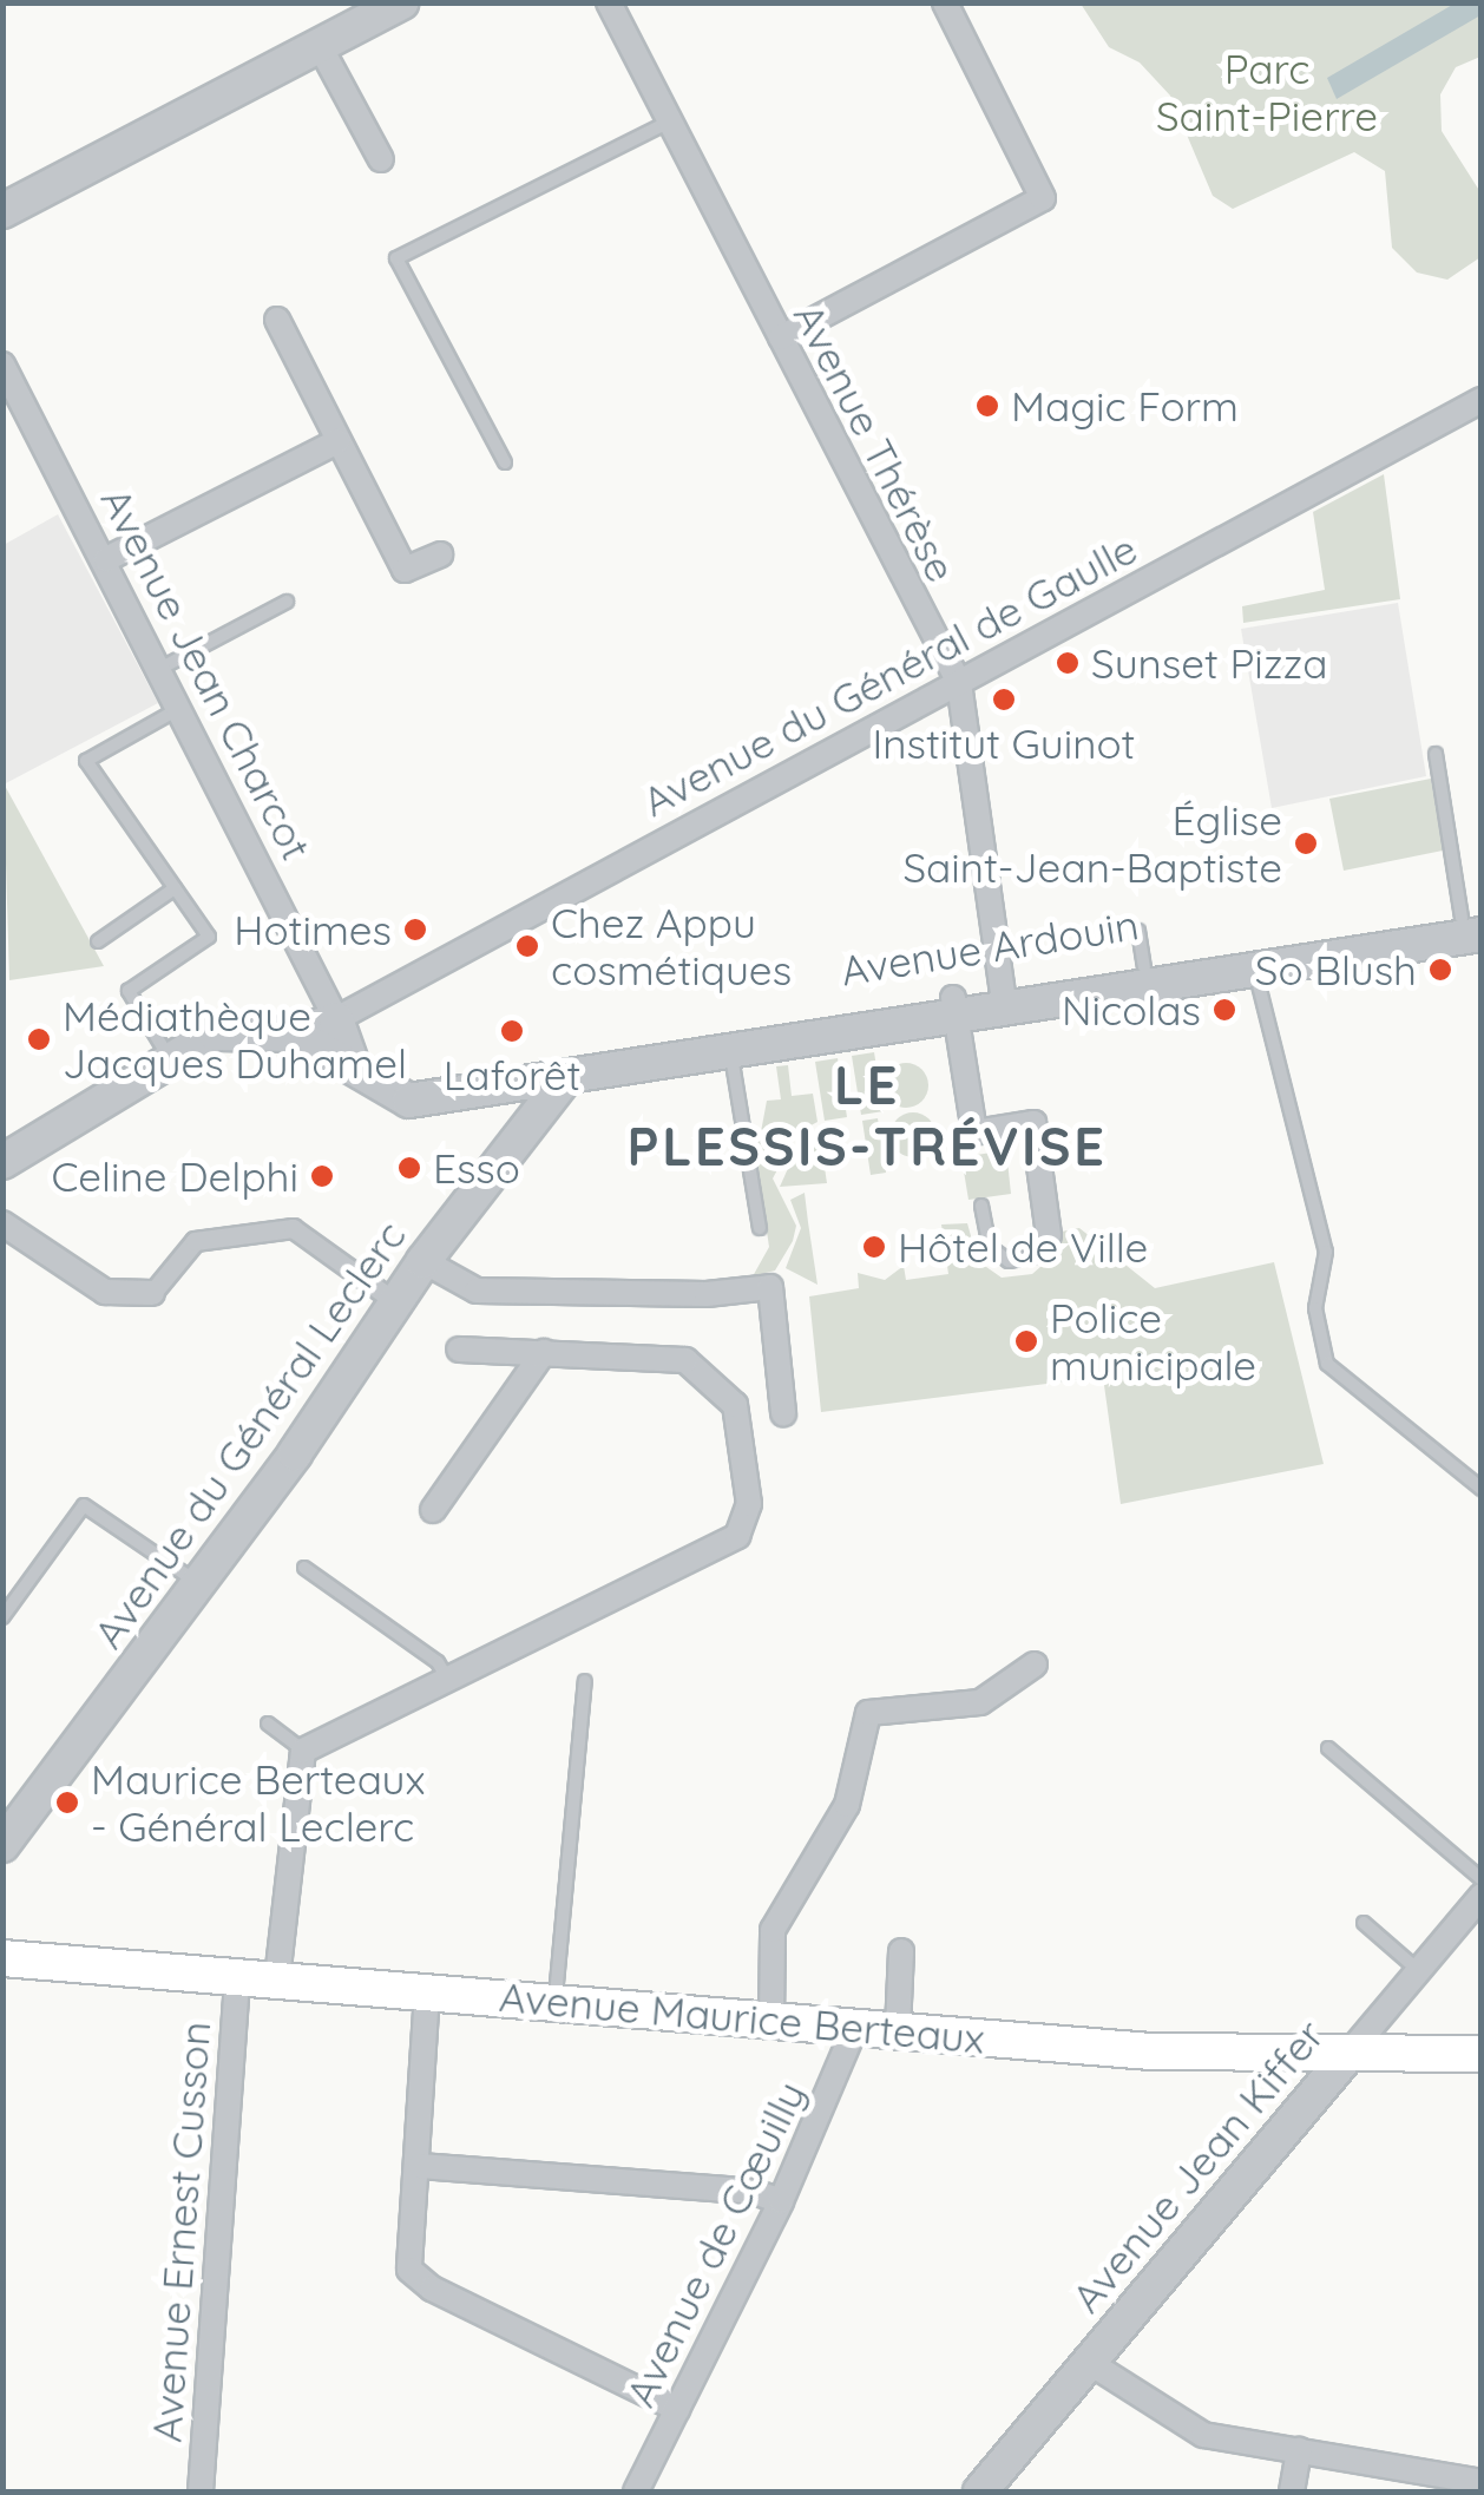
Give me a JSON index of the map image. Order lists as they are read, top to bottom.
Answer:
{
  "streets": {
    "main road": ["Avenue Maurice Berteaux"],
    "street": [
      "Avenue Thérèse",
      "Avenue Jean Charcot",
      "Avenue du Général de Gaulle",
      "Avenue Ardouin",
      "Avenue du Général Leclerc",
      "Avenue Jean Kiffer",
      "Avenue Ernest Cusson",
      "Avenue de Cœuilly"
    ]
  },
  "crossings": [
    ["Avenue Thérèse", "Avenue du Général de Gaulle"],
    ["Avenue Thérèse", "Avenue Ardouin"],
    ["Avenue Jean Charcot", "Avenue du Général de Gaulle"],
    ["Avenue Jean Charcot", "Avenue Ardouin"],
    ["Avenue du Général de Gaulle", "Avenue Ardouin"],
    ["Avenue Ardouin", "Avenue du Général Leclerc"],
    ["Avenue Maurice Berteaux", "Avenue Jean Kiffer"],
    ["Avenue Maurice Berteaux", "Avenue Ernest Cusson"],
    ["Avenue Maurice Berteaux", "Avenue de Cœuilly"]
  ],
  "districts": ["LE PLESSIS-TRÉVISE"],
  "parks": ["Parc Saint-Pierre"],
  "places": [
    "Magic Form",
    "Sunset Pizza",
    "Institut Guinot",
    "Église Saint-Jean-Baptiste",
    "Hotimes",
    "Chez Appu cosmétiques",
    "So Blush",
    "Nicolas",
    "Laforêt",
    "Médiathèque Jacques Duhamel",
    "Esso",
    "Celine Delphi",
    "Hôtel de Ville",
    "Police municipale",
    "Maurice Berteaux - Général Leclerc"
  ]
}
